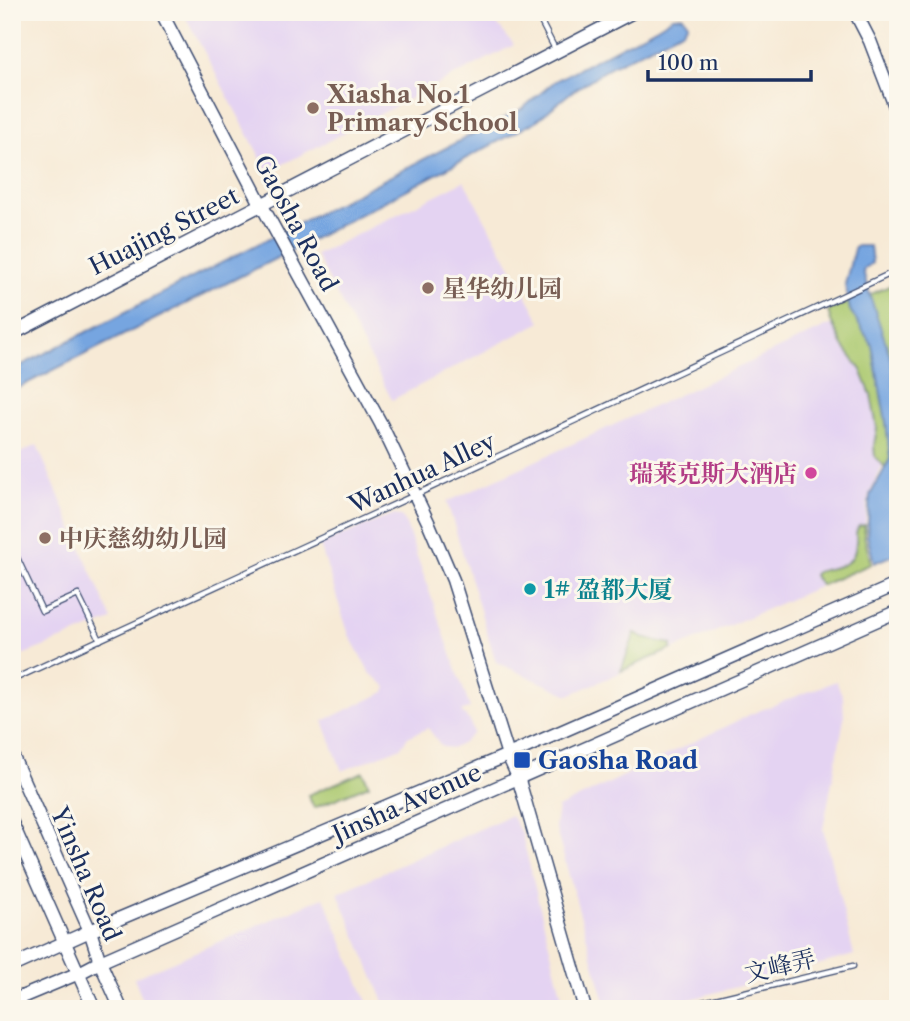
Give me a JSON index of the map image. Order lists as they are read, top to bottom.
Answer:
{
  "streets": {
    "street": [
      "Gaosha Road",
      "Huajing Street",
      "Jinsha Avenue",
      "Yinsha Road"
    ],
    "lane": ["Wanhua Alley", "文峰弄"]
  },
  "crossings": [
    ["Gaosha Road", "Huajing Street"],
    ["Gaosha Road", "Wanhua Alley"],
    ["Gaosha Road", "Jinsha Avenue"],
    ["Jinsha Avenue", "Yinsha Road"]
  ],
  "places": {
    "other": [
      "Xiasha No.1 Primary School",
      "星华幼儿园",
      "瑞莱克斯大酒店",
      "中庆慈幼幼儿园",
      "1# 盈都大厦"
    ],
    "transit": ["Gaosha Road"]
  },
  "scale_bar": "100 m"
}
